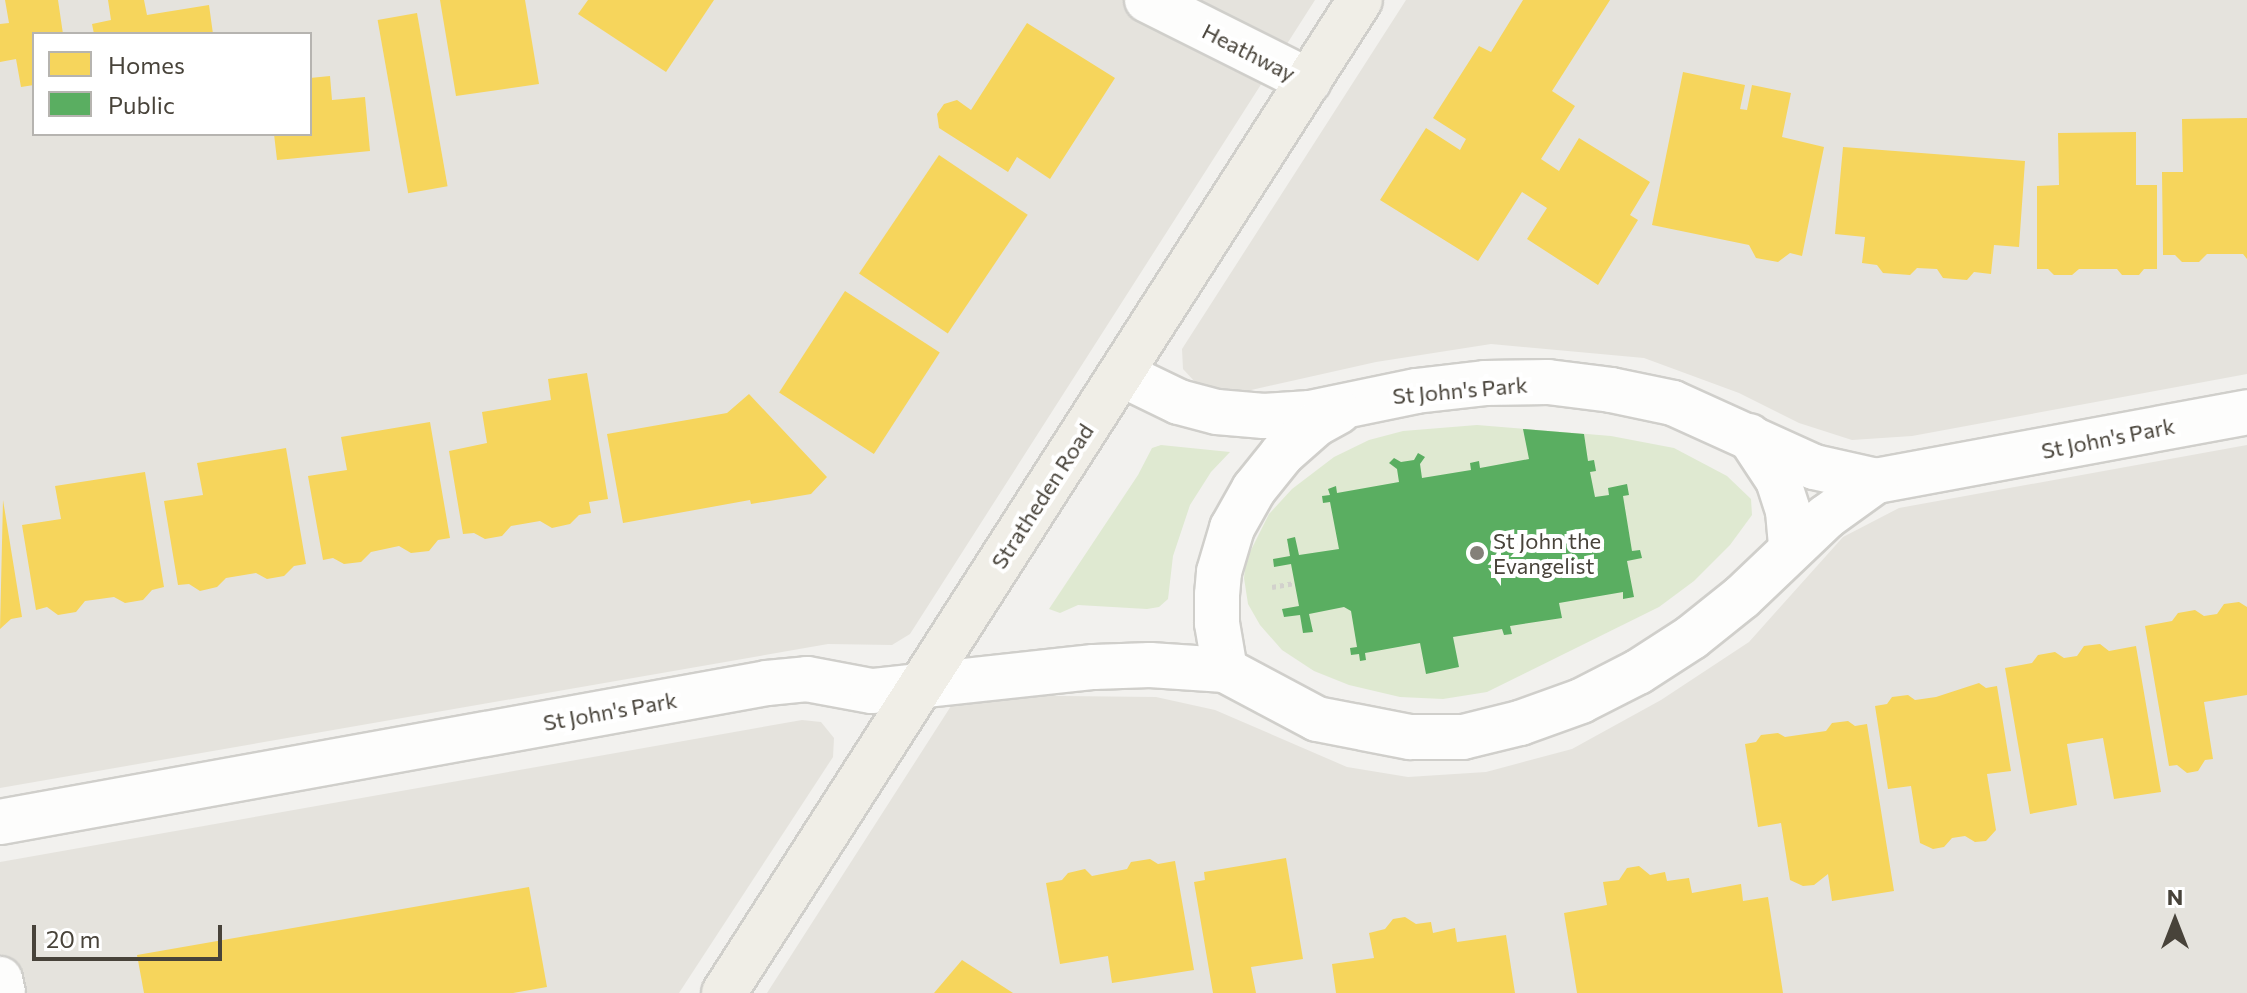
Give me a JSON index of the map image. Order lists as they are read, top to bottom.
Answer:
{
  "streets": {
    "main road": ["Stratheden Road"],
    "street": ["Heathway", "St John's Park"]
  },
  "crossings": [
    ["Heathway", "Stratheden Road"],
    ["St John's Park", "Stratheden Road"]
  ],
  "places": ["St John the Evangelist"],
  "legend": ["Homes", "Public"],
  "scale_bar": "20 m",
  "north": "top"
}
